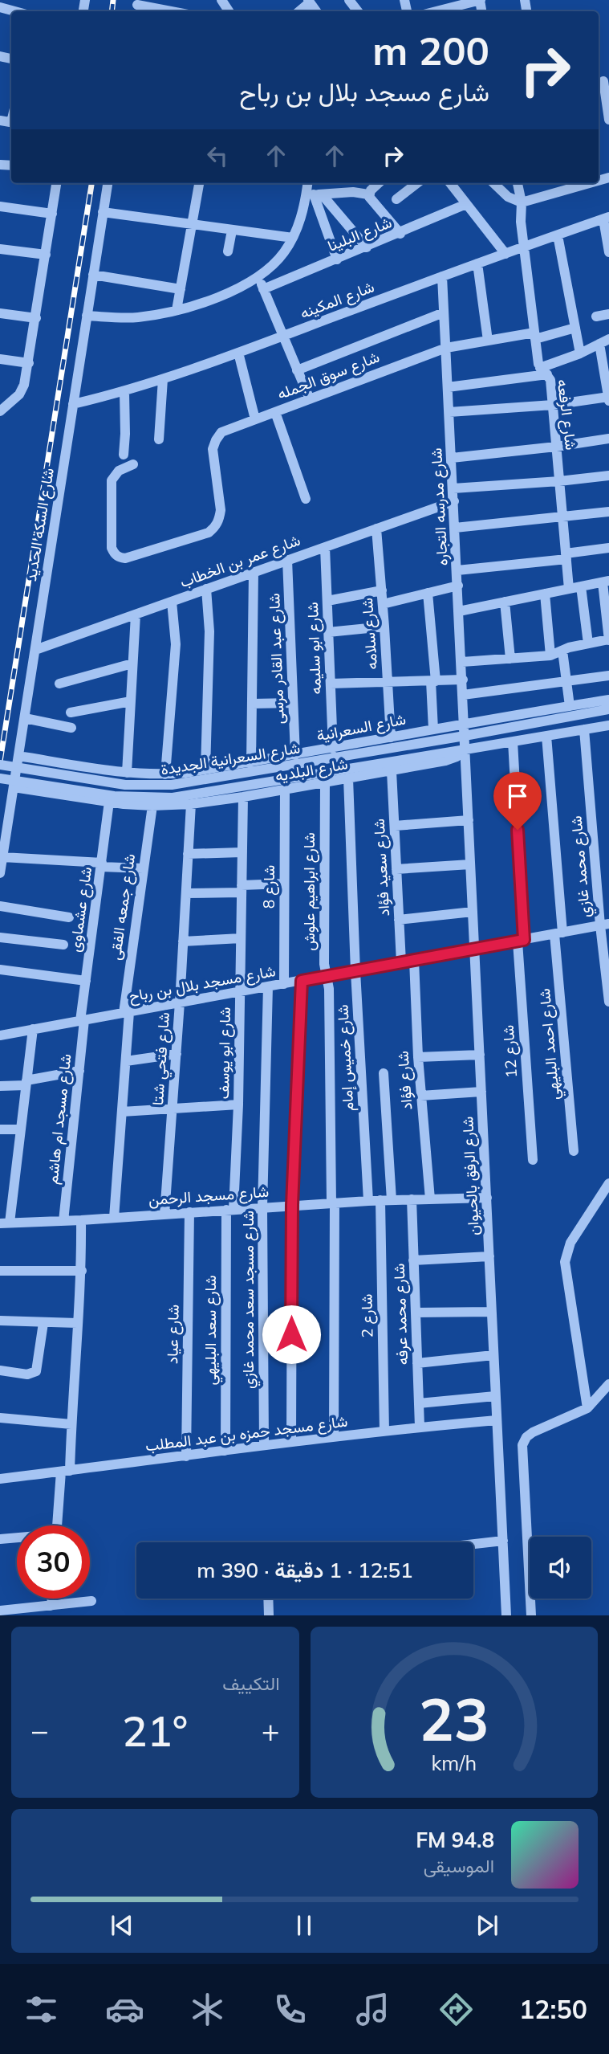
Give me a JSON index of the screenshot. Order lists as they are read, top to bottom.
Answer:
{
  "streets": {
    "street": [
      "شارع البلينا",
      "شارع المكينه",
      "شارع سوق الجمله",
      "شارع الرفعه",
      "شارع مدرسه التجاره",
      "شارع السكة الحديد",
      "شارع عمر بن الخطاب",
      "شارع سلامه",
      "شارع ابو سليمه",
      "شارع عبد القادر مرسى",
      "شارع السعرانية",
      "شارع السعرانية الجديدة",
      "شارع البلديه",
      "شارع محمد غازي",
      "شارع سعيد فؤاد",
      "شارع 8",
      "شارع ابراهيم علوش",
      "شارع جمعه الفقى",
      "شارع عشماوى",
      "شارع مسجد بلال بن رباح",
      "شارع احمد البليهي",
      "شارع 12",
      "شارع ابو يوسف",
      "شارع خميس إمام",
      "شارع فتحي شتا",
      "شارع فؤاد",
      "شارع مسجد ام هاشم",
      "شارع الرفق بالحيوان",
      "شارع مسجد الرحمن",
      "شارع مسجد سعد محمد غازي",
      "شارع محمد عرفه",
      "شارع 2",
      "شارع سعد البليهي",
      "شارع عياد",
      "شارع مسجد حمزه بن عبد المطلب"
    ]
  },
  "crossings": [
    ["شارع المكينه", "شارع الرفعه"],
    ["شارع المكينه", "شارع مدرسه التجاره"],
    ["شارع المكينه", "شارع السكة الحديد"],
    ["شارع سوق الجمله", "شارع الرفعه"],
    ["شارع سوق الجمله", "شارع مدرسه التجاره"],
    ["شارع مدرسه التجاره", "شارع عمر بن الخطاب"],
    ["شارع مدرسه التجاره", "شارع السعرانية"],
    ["شارع مدرسه التجاره", "شارع السعرانية الجديدة"],
    ["شارع مدرسه التجاره", "شارع الرفق بالحيوان"],
    ["شارع السكة الحديد", "شارع عمر بن الخطاب"],
    ["شارع السكة الحديد", "شارع السعرانية"],
    ["شارع السكة الحديد", "شارع البلديه"],
    ["شارع عمر بن الخطاب", "شارع سلامه"],
    ["شارع عمر بن الخطاب", "شارع ابو سليمه"],
    ["شارع عمر بن الخطاب", "شارع عبد القادر مرسى"],
    ["شارع سلامه", "شارع السعرانية"],
    ["شارع ابو سليمه", "شارع السعرانية"],
    ["شارع عبد القادر مرسى", "شارع السعرانية"],
    ["شارع السعرانية الجديدة", "شارع البلديه"],
    ["شارع السعرانية الجديدة", "شارع الرفق بالحيوان"],
    ["شارع البلديه", "شارع محمد غازي"],
    ["شارع البلديه", "شارع سعيد فؤاد"],
    ["شارع البلديه", "شارع 8"],
    ["شارع البلديه", "شارع ابراهيم علوش"],
    ["شارع البلديه", "شارع جمعه الفقى"],
    ["شارع البلديه", "شارع عشماوى"],
    ["شارع البلديه", "شارع احمد البليهي"],
    ["شارع البلديه", "شارع 12"],
    ["شارع البلديه", "شارع ابو يوسف"],
    ["شارع البلديه", "شارع خميس إمام"],
    ["شارع البلديه", "شارع فتحي شتا"],
    ["شارع البلديه", "شارع الرفق بالحيوان"],
    ["شارع محمد غازي", "شارع مسجد بلال بن رباح"],
    ["شارع سعيد فؤاد", "شارع مسجد بلال بن رباح"],
    ["شارع 8", "شارع مسجد بلال بن رباح"],
    ["شارع ابراهيم علوش", "شارع مسجد بلال بن رباح"],
    ["شارع ابراهيم علوش", "شارع مسجد الرحمن"],
    ["شارع ابراهيم علوش", "شارع مسجد حمزه بن عبد المطلب"],
    ["شارع جمعه الفقى", "شارع مسجد بلال بن رباح"],
    ["شارع جمعه الفقى", "شارع مسجد الرحمن"],
    ["شارع عشماوى", "شارع مسجد بلال بن رباح"],
    ["شارع عشماوى", "شارع مسجد ام هاشم"],
    ["شارع مسجد بلال بن رباح", "شارع احمد البليهي"],
    ["شارع مسجد بلال بن رباح", "شارع 12"],
    ["شارع مسجد بلال بن رباح", "شارع ابو يوسف"],
    ["شارع مسجد بلال بن رباح", "شارع خميس إمام"],
    ["شارع مسجد بلال بن رباح", "شارع فتحي شتا"],
    ["شارع مسجد بلال بن رباح", "شارع فؤاد"],
    ["شارع مسجد بلال بن رباح", "شارع مسجد ام هاشم"],
    ["شارع مسجد بلال بن رباح", "شارع الرفق بالحيوان"],
    ["شارع مسجد بلال بن رباح", "شارع مسجد سعد محمد غازي"],
    ["شارع ابو يوسف", "شارع مسجد الرحمن"],
    ["شارع ابو يوسف", "شارع سعد البليهي"],
    ["شارع خميس إمام", "شارع مسجد الرحمن"],
    ["شارع فتحي شتا", "شارع مسجد الرحمن"],
    ["شارع فؤاد", "شارع مسجد الرحمن"],
    ["شارع مسجد ام هاشم", "شارع مسجد الرحمن"],
    ["شارع الرفق بالحيوان", "شارع مسجد الرحمن"],
    ["شارع الرفق بالحيوان", "شارع مسجد حمزه بن عبد المطلب"],
    ["شارع مسجد الرحمن", "شارع مسجد سعد محمد غازي"],
    ["شارع مسجد الرحمن", "شارع محمد عرفه"],
    ["شارع مسجد الرحمن", "شارع 2"],
    ["شارع مسجد الرحمن", "شارع سعد البليهي"],
    ["شارع مسجد الرحمن", "شارع عياد"],
    ["شارع مسجد سعد محمد غازي", "شارع مسجد حمزه بن عبد المطلب"],
    ["شارع محمد عرفه", "شارع مسجد حمزه بن عبد المطلب"],
    ["شارع 2", "شارع مسجد حمزه بن عبد المطلب"],
    ["شارع سعد البليهي", "شارع مسجد حمزه بن عبد المطلب"],
    ["شارع عياد", "شارع مسجد حمزه بن عبد المطلب"]
  ],
  "page": {
    "turn": ["200 m", "شارع مسجد بلال بن رباح"],
    "limit": "30",
    "trip": "12:51 · 1 دقيقة · 390 m",
    "tile": "التكييف",
    "heat": ["−", "21°", "+"],
    "song": ["94.8 FM", "الموسيقى"],
    "tabs": "12:50",
    "gauge": ["23", "km/h"]
  }
}
